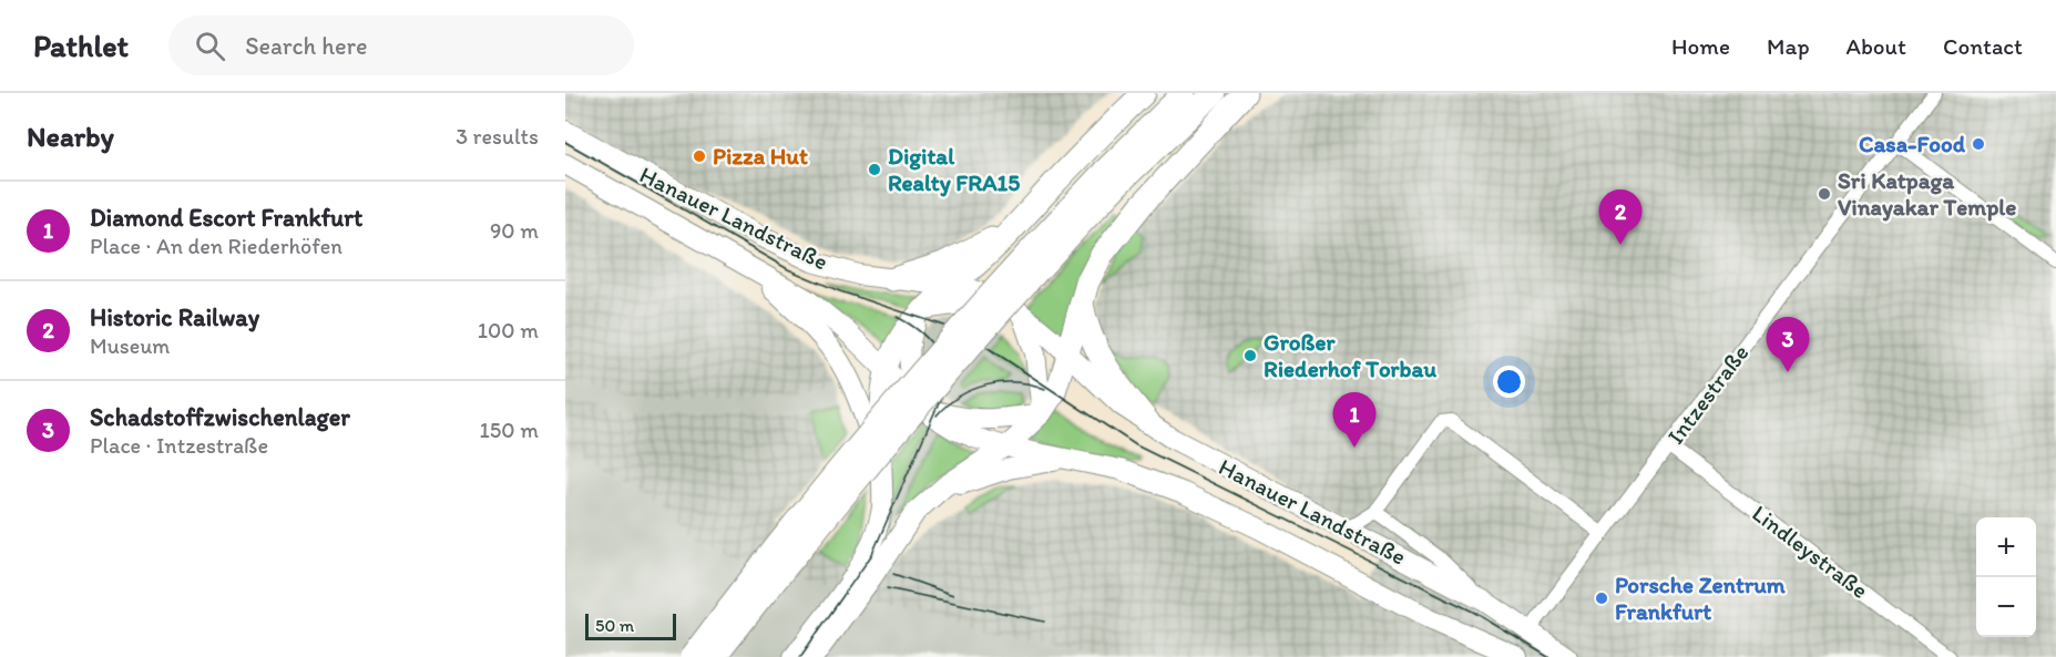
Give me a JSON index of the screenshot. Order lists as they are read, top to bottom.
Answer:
{
  "streets": {
    "main road": ["Hanauer Landstraße"],
    "street": ["Intzestraße", "Lindleystraße"]
  },
  "crossings": [
    ["Hanauer Landstraße", "Intzestraße"],
    ["Intzestraße", "Lindleystraße"]
  ],
  "places": [
    "Casa-Food",
    "Pizza Hut",
    "Digital Realty FRA15",
    "Sri Katpaga Vinayakar Temple",
    "Großer Riederhof Torbau",
    "Porsche Zentrum Frankfurt"
  ],
  "scale_bar": "50 m",
  "page": {
    "header": "Pathlet",
    "search": "Search here",
    "nav": [
      "Home",
      "Map",
      "About",
      "Contact"
    ],
    "heading": ["Nearby", "3 results"],
    "list": [
      {
        "mark": "1",
        "name": "Diamond Escort Frankfurt",
        "note": "Place · An den Riederhöfen",
        "value": "90 m"
      },
      {
        "mark": "2",
        "name": "Historic Railway",
        "note": "Museum",
        "value": "100 m"
      },
      {
        "mark": "3",
        "name": "Schadstoffzwischenlager",
        "note": "Place · Intzestraße",
        "value": "150 m"
      }
    ],
    "pins": ["2", "3", "1"],
    "map_buttons": ["+", "−"],
    "scale": "50 m"
  }
}
